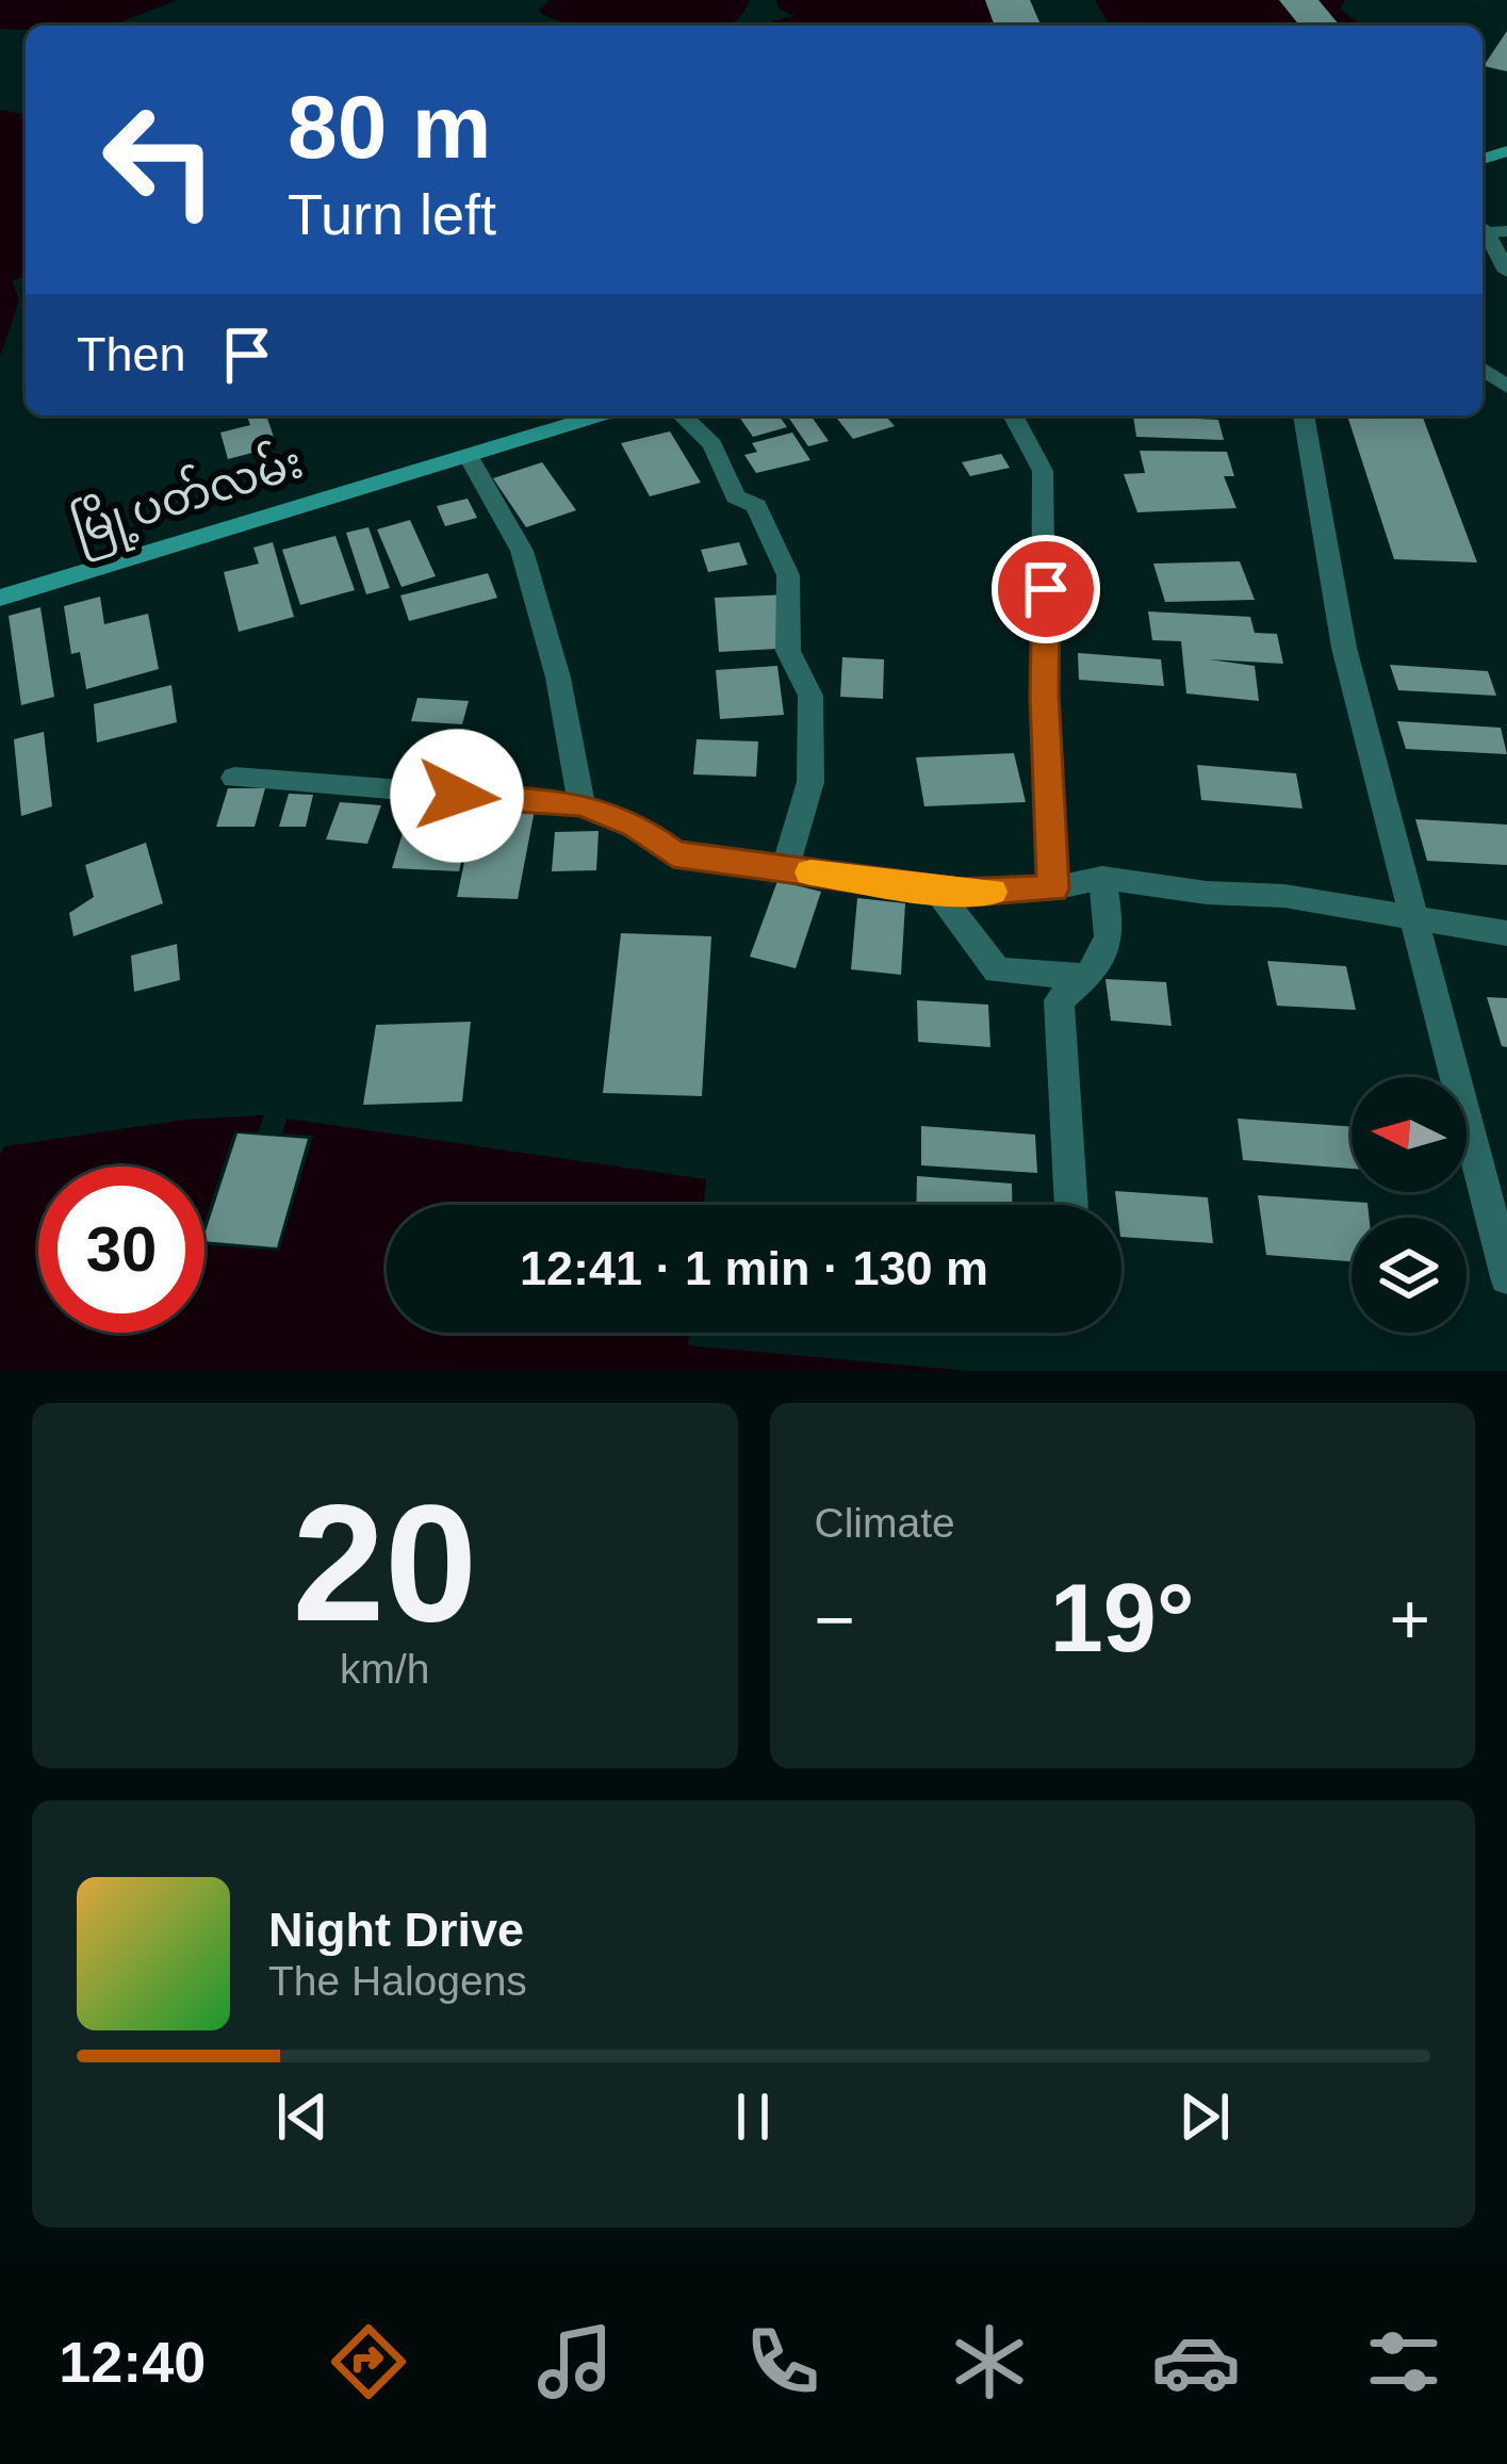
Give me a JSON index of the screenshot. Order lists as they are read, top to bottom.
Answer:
{
  "streets": {
    "main road": ["မြို့ပတ်လမ်း"]
  },
  "north": "left",
  "page": {
    "turn": ["80 m", "Turn left"],
    "then": "Then",
    "limit": "30",
    "trip": "12:41 · 1 min · 130 m",
    "tile": [
      ["20", "km/h"],
      "Climate"
    ],
    "heat": ["−", "19°", "+"],
    "song": ["Night Drive", "The Halogens"],
    "tabs": "12:40"
  }
}
